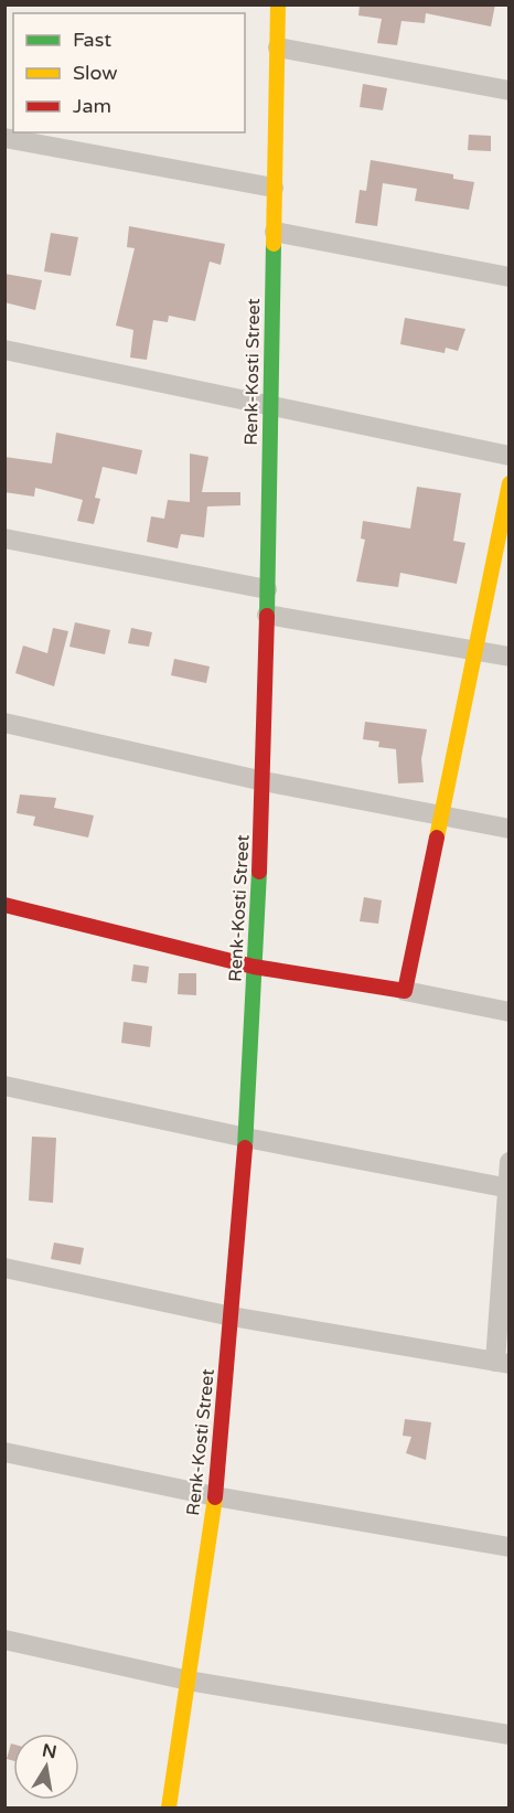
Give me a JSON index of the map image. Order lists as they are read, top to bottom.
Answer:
{
  "streets": {
    "main road": ["Renk-Kosti Street"]
  },
  "legend": ["Fast", "Slow", "Jam"],
  "north": "top"
}
